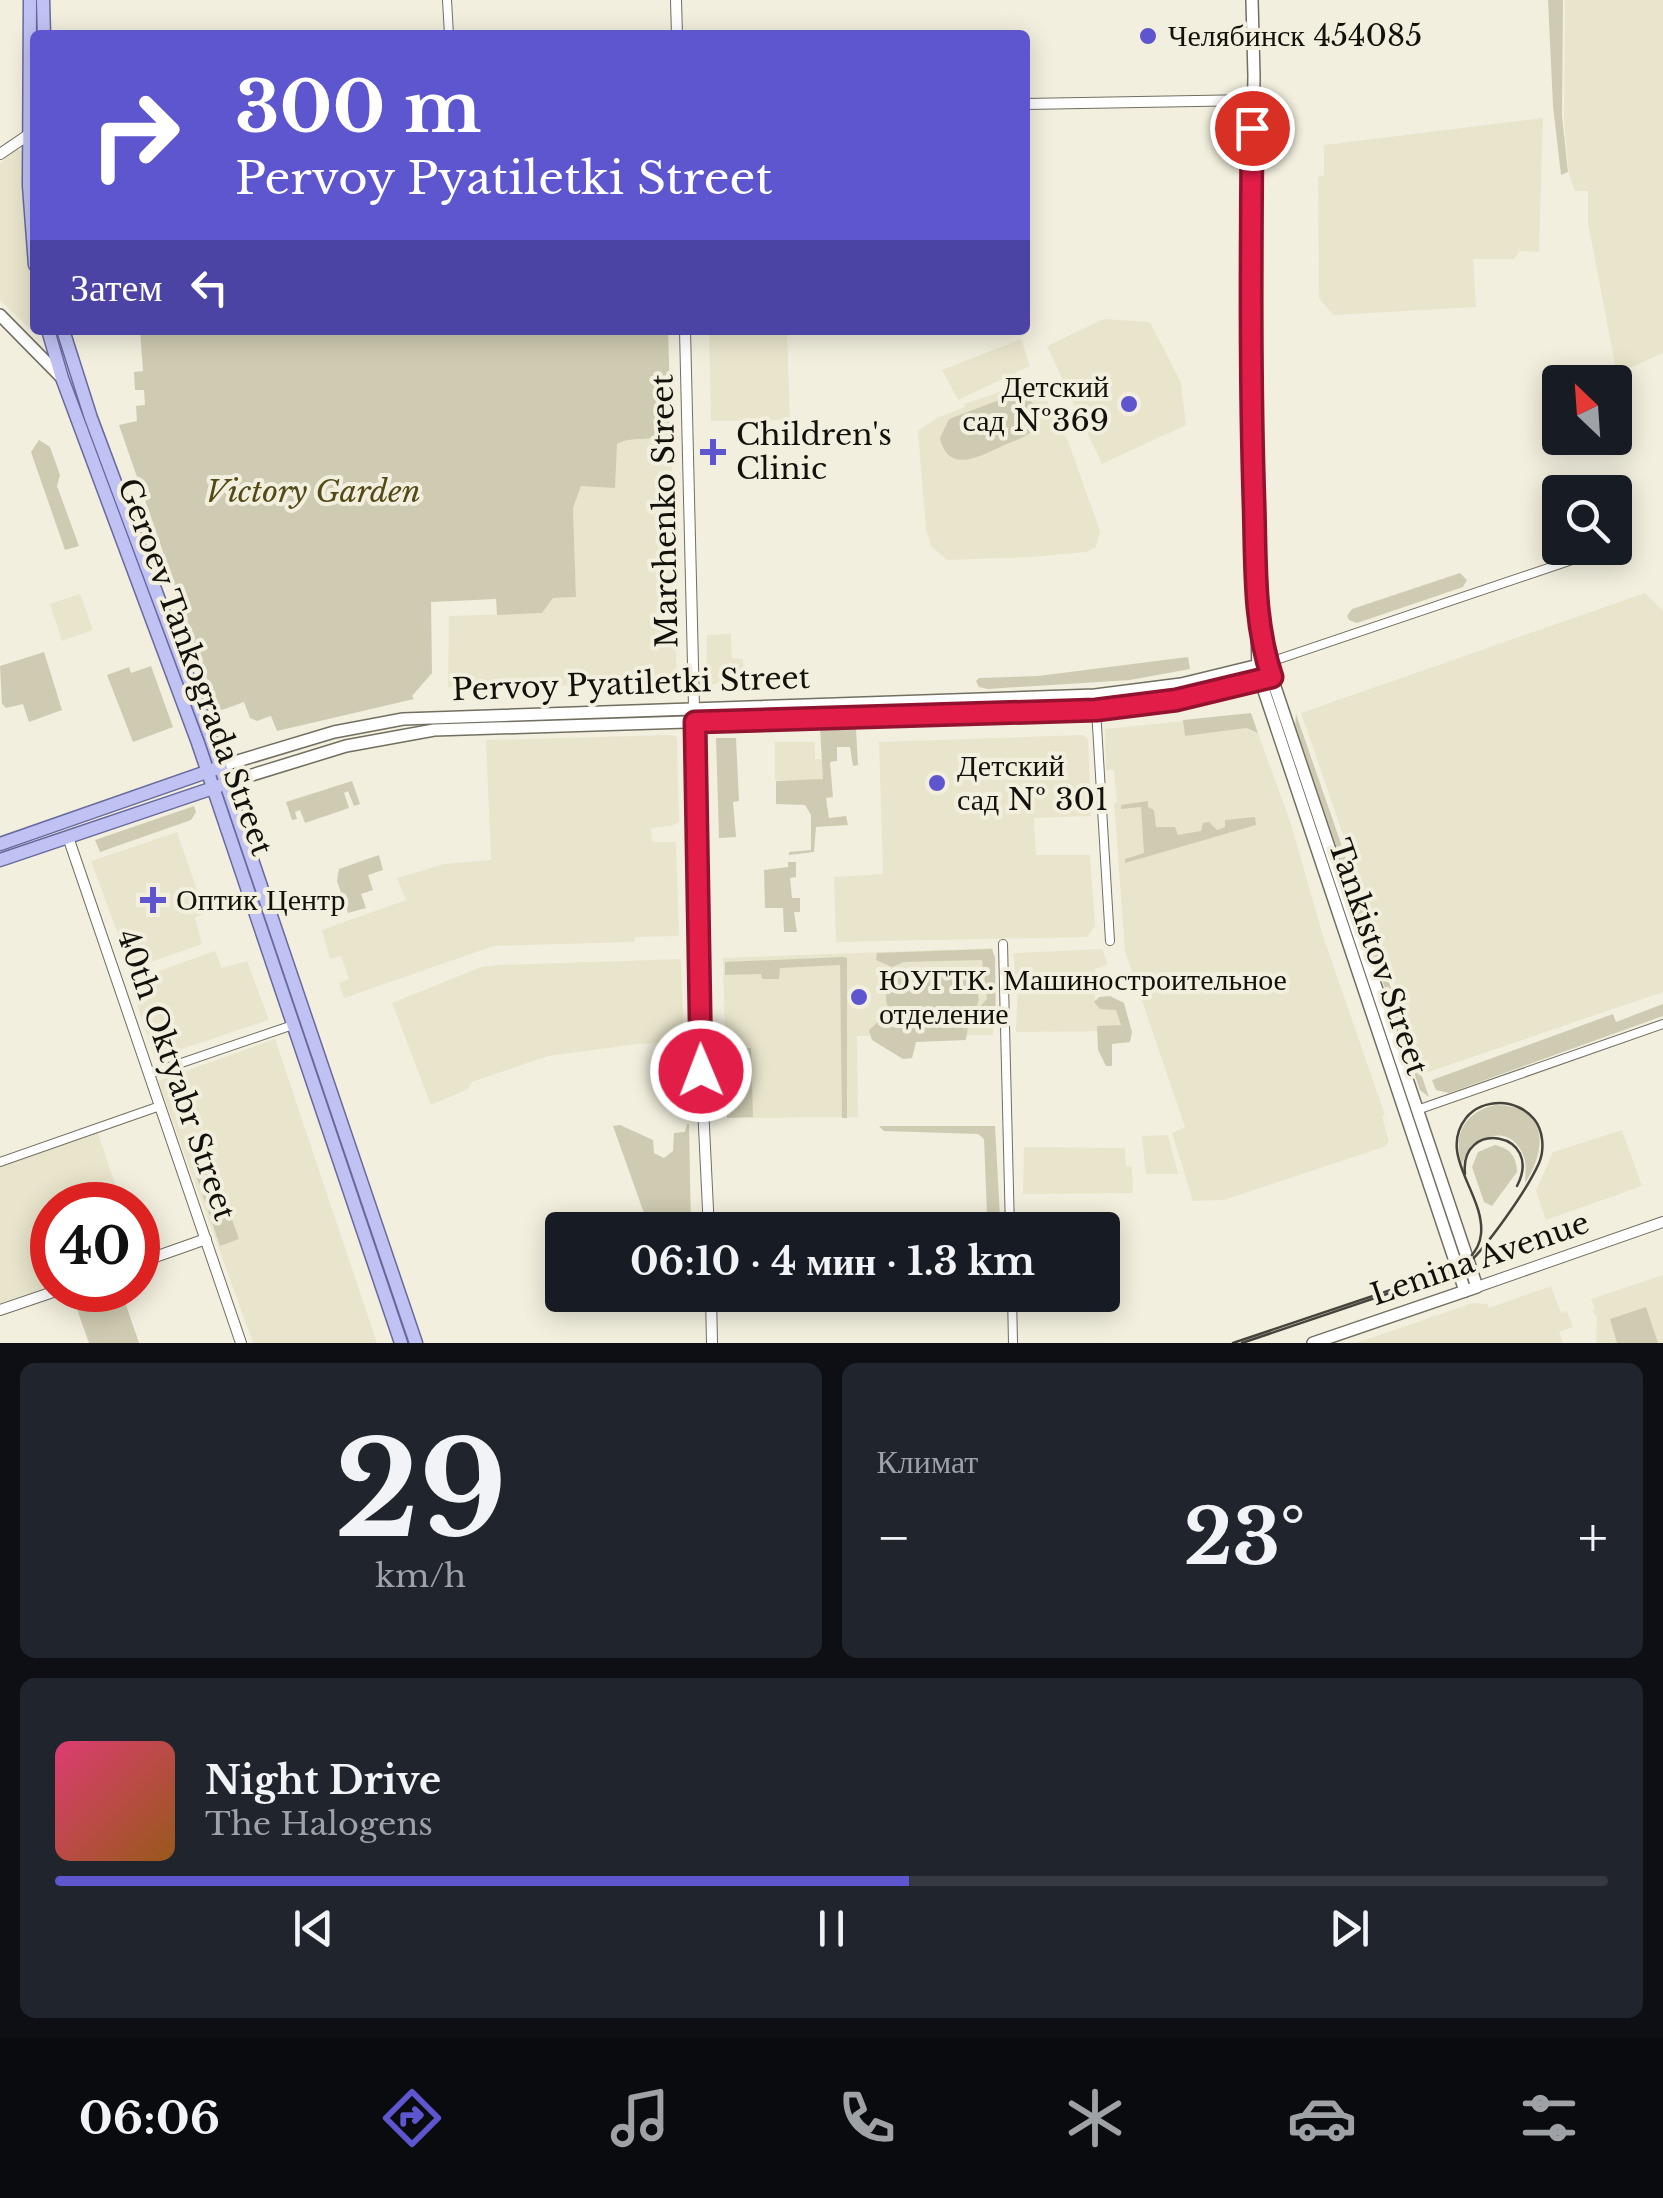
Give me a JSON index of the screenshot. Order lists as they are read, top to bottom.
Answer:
{
  "streets": {
    "main road": [
      "Marchenko Street",
      "Geroev Tankograda Street",
      "Pervoy Pyatiletki Street",
      "Tankistov Street",
      "40th Oktyabr Street",
      "Lenina Avenue"
    ]
  },
  "crossings": [
    ["Marchenko Street", "Pervoy Pyatiletki Street"],
    ["Geroev Tankograda Street", "Pervoy Pyatiletki Street"],
    ["Pervoy Pyatiletki Street", "Tankistov Street"],
    ["Pervoy Pyatiletki Street", "40th Oktyabr Street"],
    ["Tankistov Street", "Lenina Avenue"]
  ],
  "parks": ["Victory Garden"],
  "places": {
    "other": [
      "Челябинск 454085",
      "Детский сад №369",
      "Детский сад № 301",
      "ЮУГТК. Машиностроительное отделение"
    ],
    "health": ["Children's Clinic", "Оптик Центр"]
  },
  "north": "top left",
  "page": {
    "turn": ["300 m", "Pervoy Pyatiletki Street"],
    "then": "Затем",
    "limit": "40",
    "trip": "06:10 · 4 мин · 1.3 km",
    "tile": [
      ["29", "km/h"],
      "Климат"
    ],
    "heat": ["−", "23°", "+"],
    "song": ["Night Drive", "The Halogens"],
    "tabs": "06:06"
  }
}
